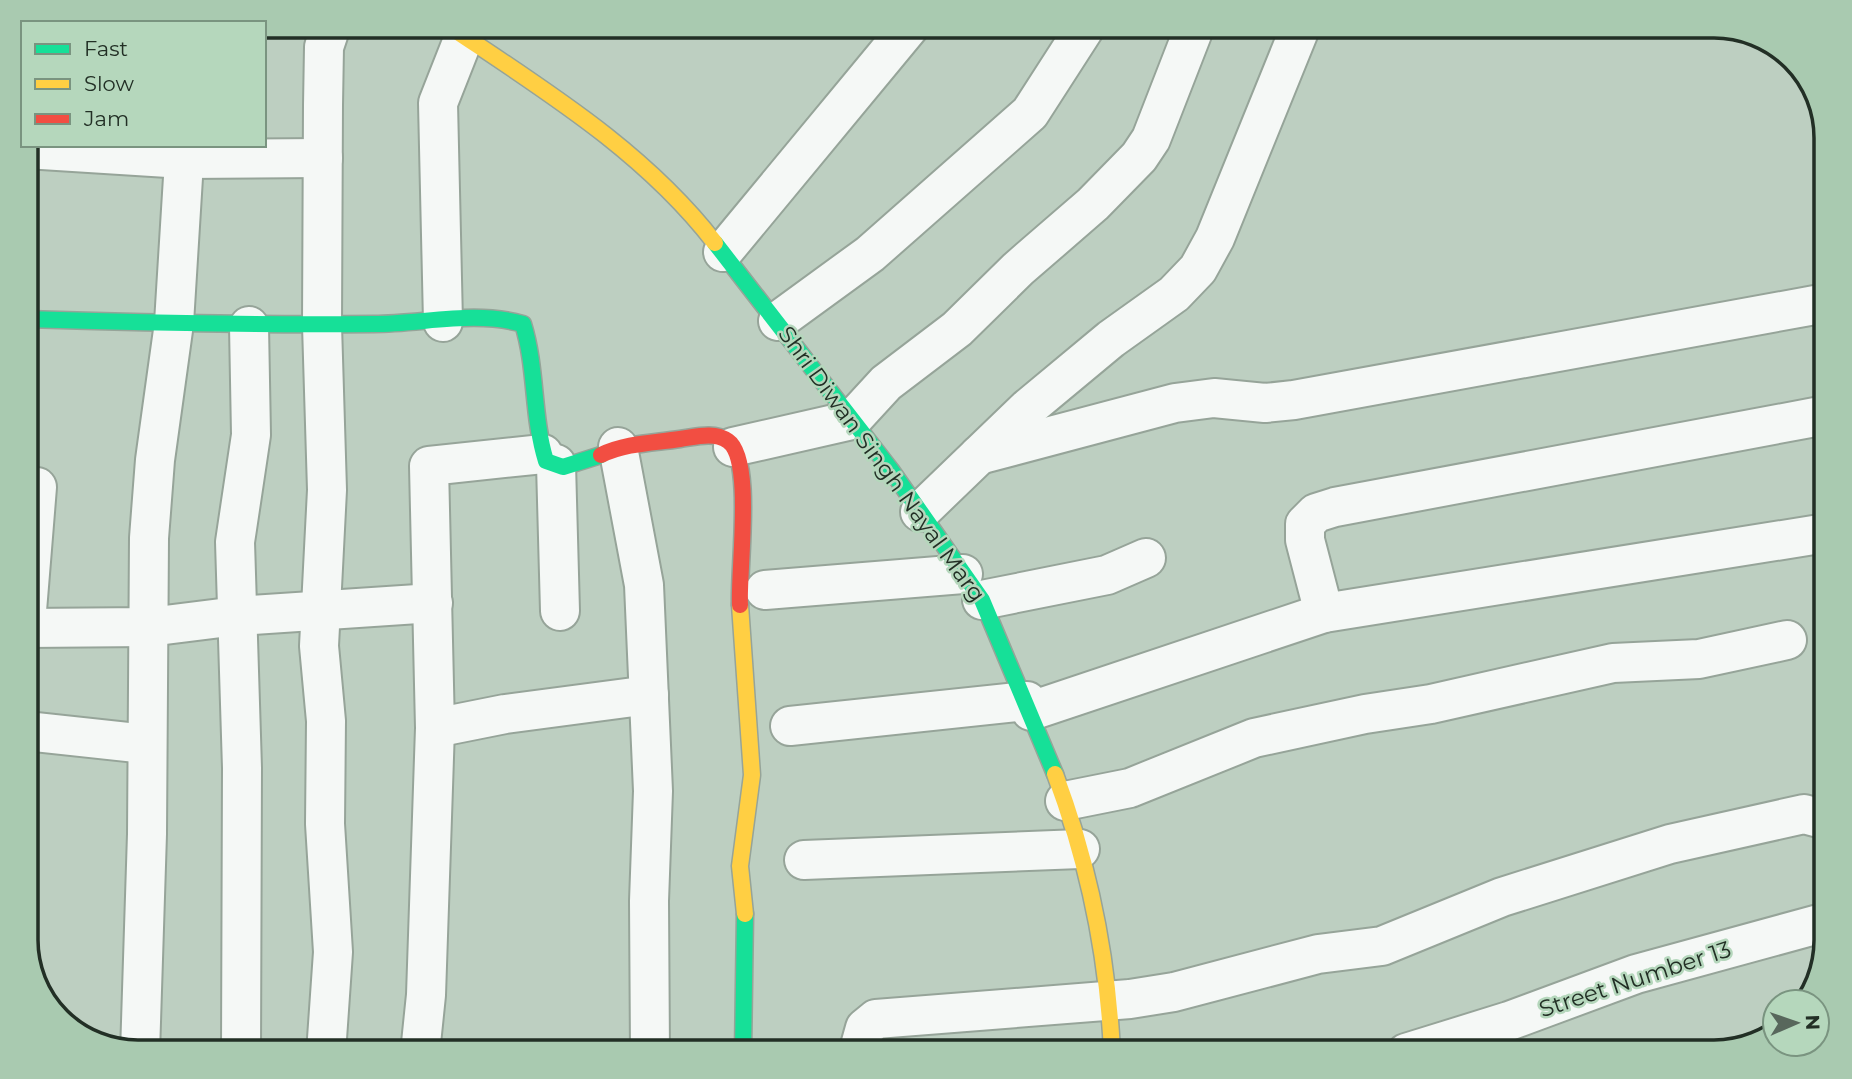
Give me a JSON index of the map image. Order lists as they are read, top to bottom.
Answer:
{
  "streets": {
    "street": ["Shri Diwan Singh Nayal Marg", "Street Number 13"]
  },
  "legend": ["Fast", "Slow", "Jam"],
  "north": "right"
}
